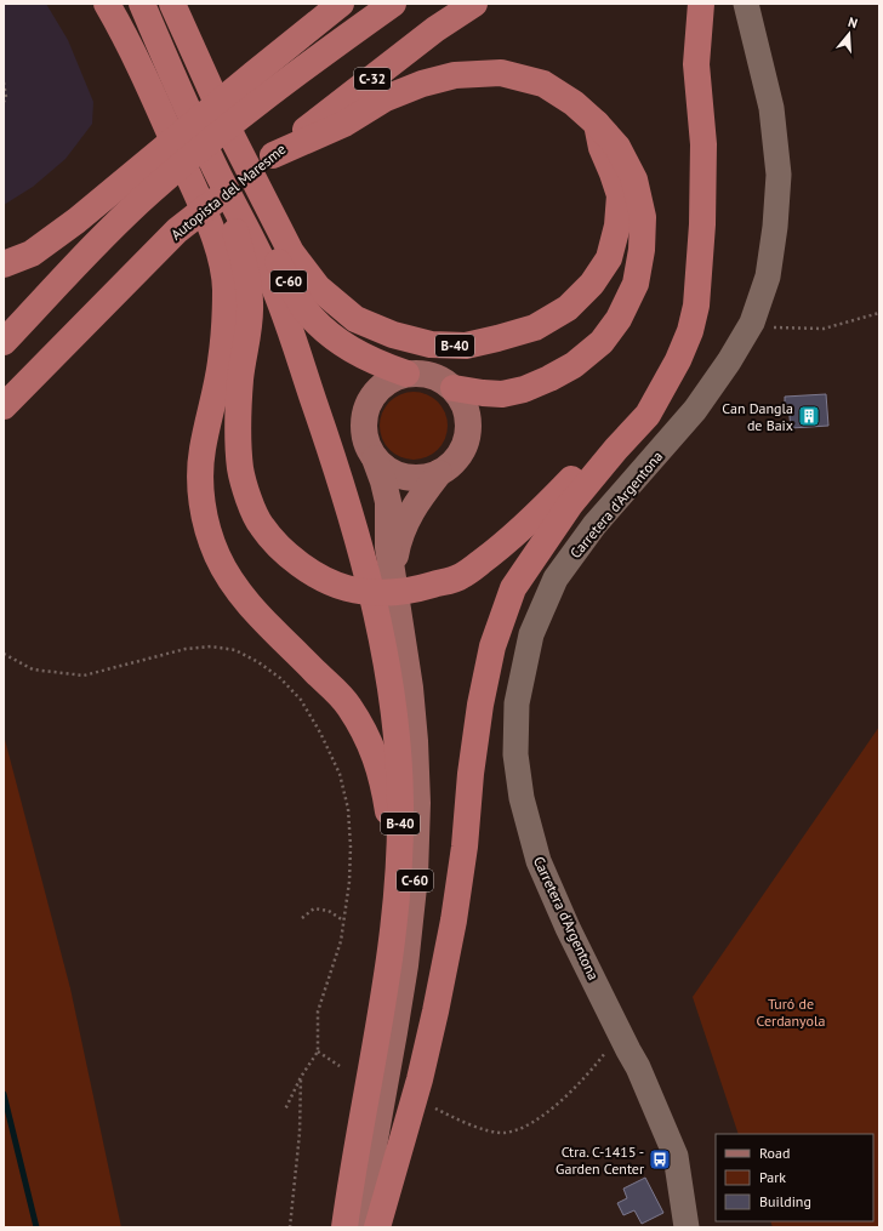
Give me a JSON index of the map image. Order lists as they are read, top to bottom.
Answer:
{
  "streets": {
    "highway": [
      "C-32",
      "Autopista del Maresme",
      "C-60",
      "B-40"
    ],
    "street": ["Carretera d'Argentona"]
  },
  "crossings": [
    ["C-60", "B-40"]
  ],
  "parks": ["Turó de Cerdanyola"],
  "places": {
    "building": ["Can Dangla de Baix"],
    "bus stop": ["Ctra. C-1415 - Garden Center"]
  },
  "legend": ["Road", "Park", "Building"],
  "north": "top"
}
